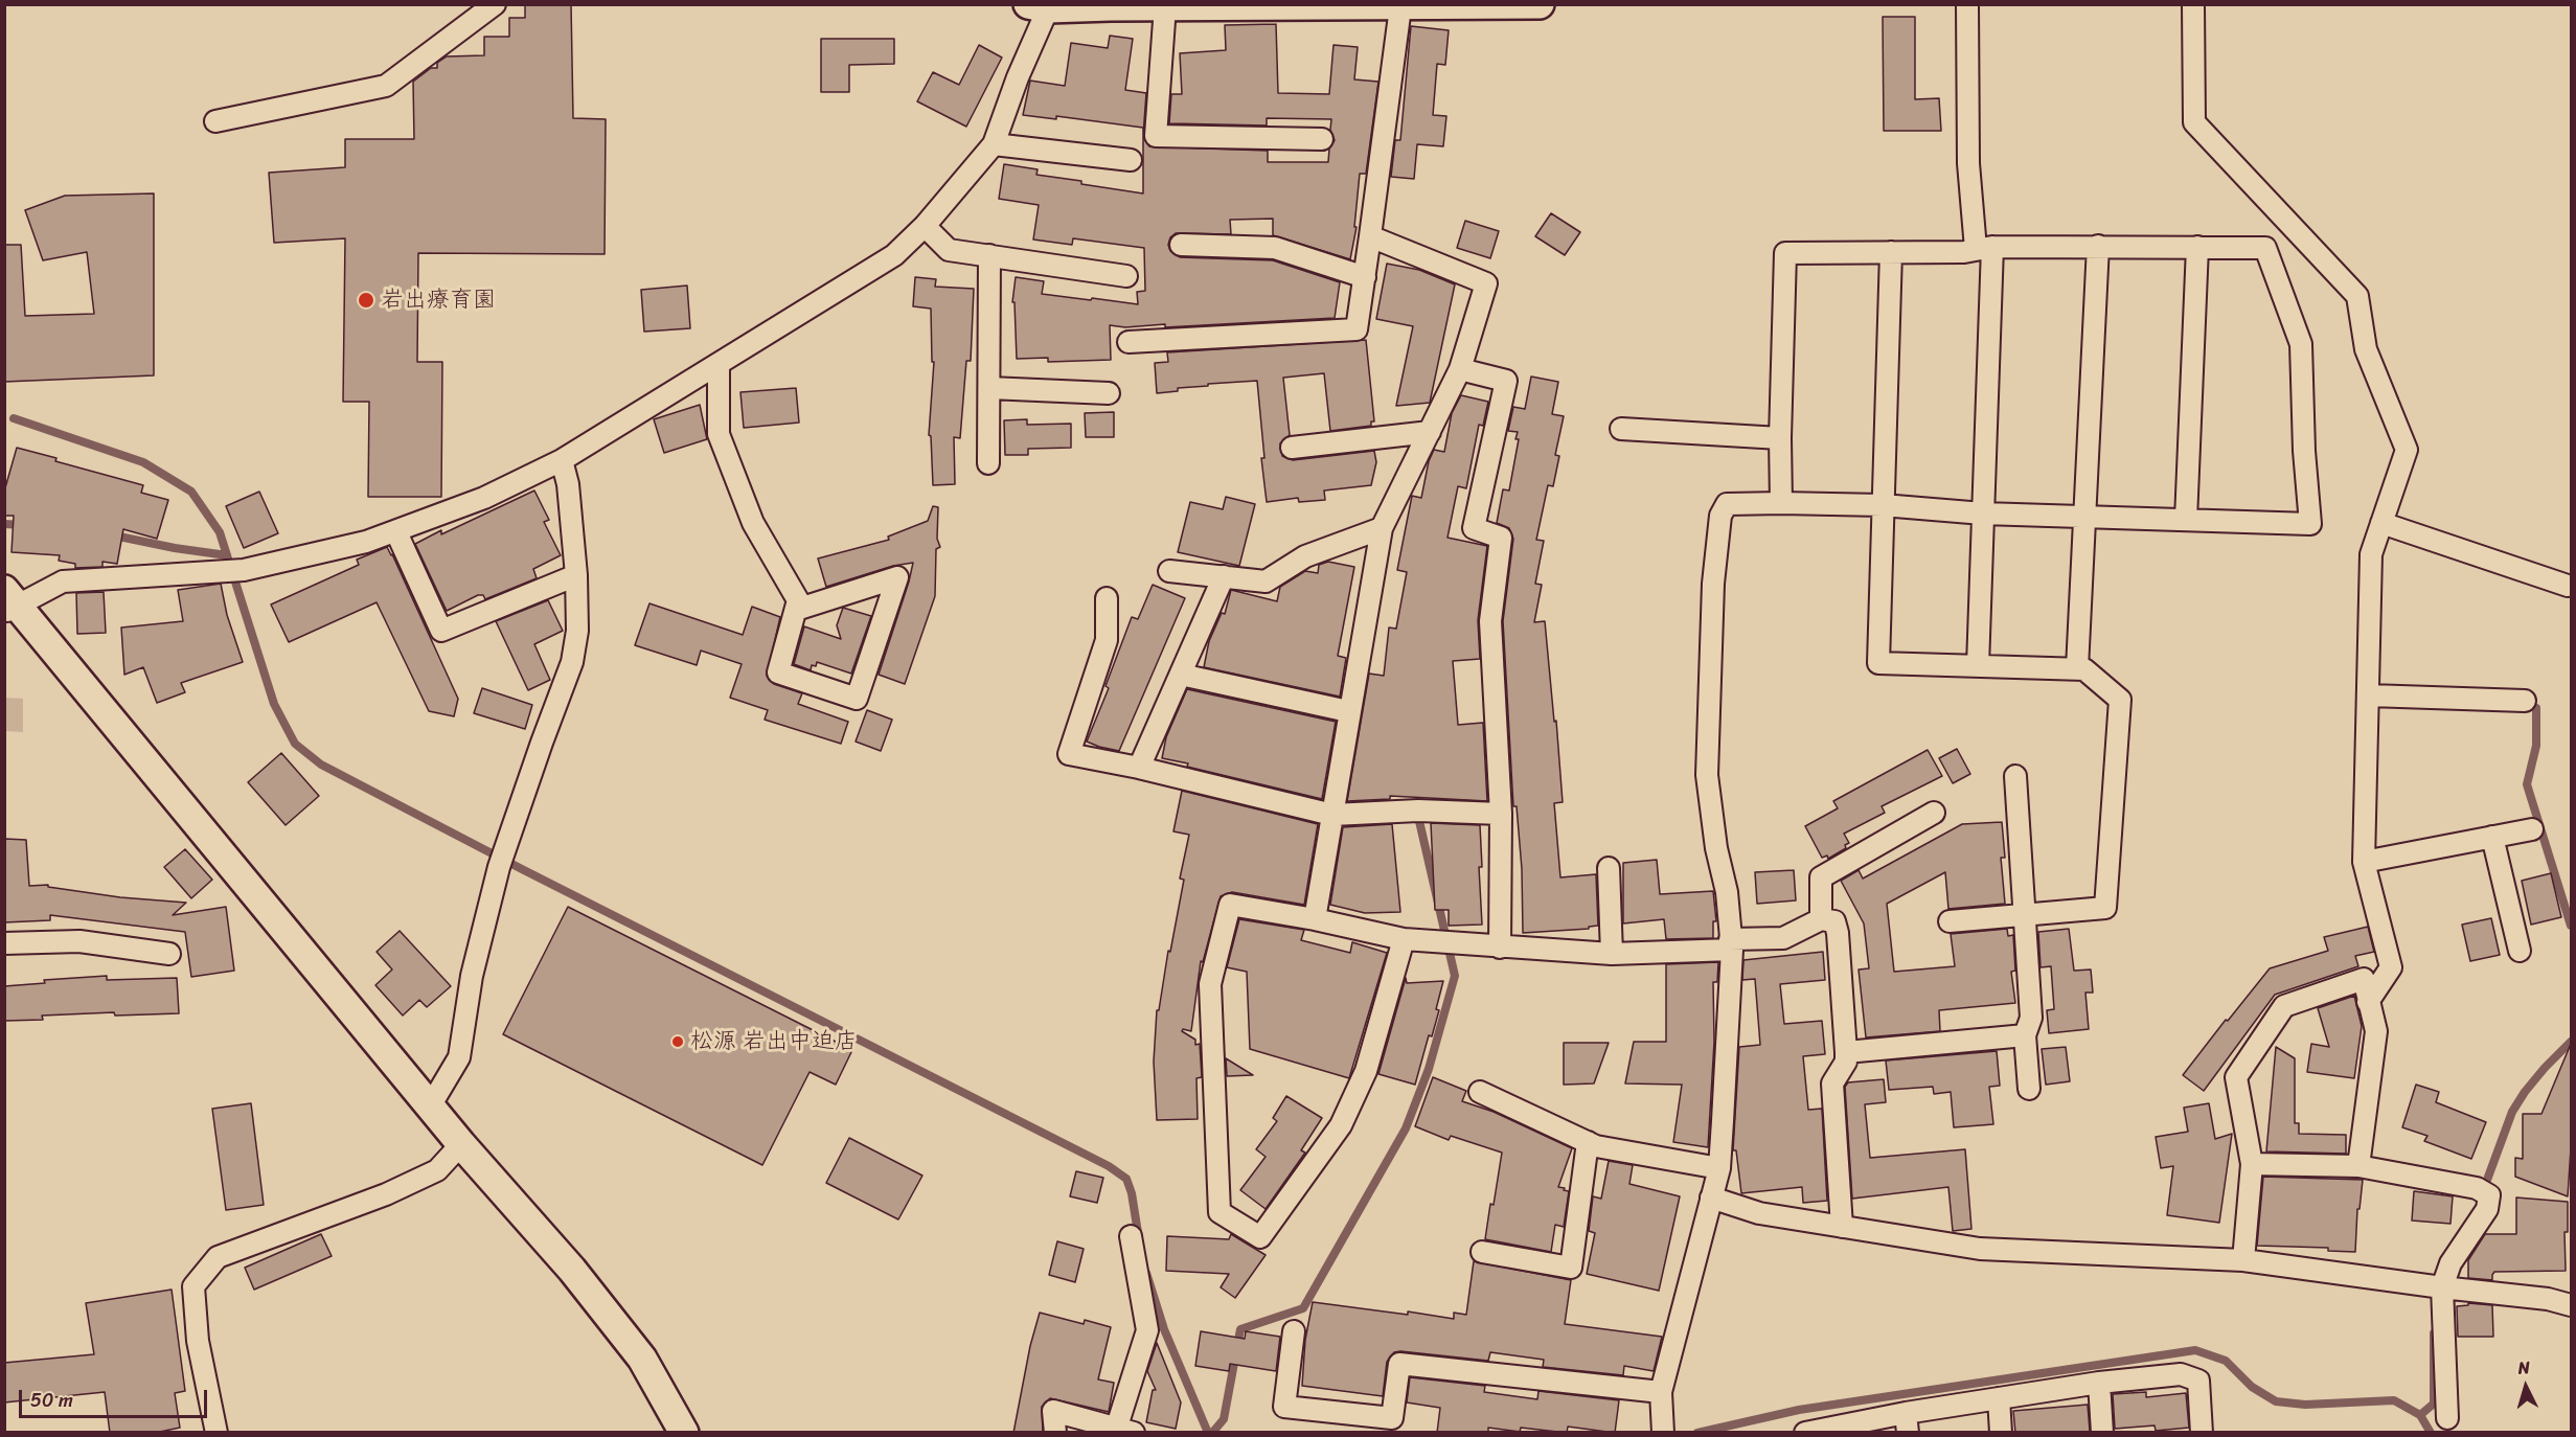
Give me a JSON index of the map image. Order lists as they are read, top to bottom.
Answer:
{
  "places": ["岩出療育園", "松源 岩出中迫店"],
  "scale_bar": "50 m",
  "north": "top"
}
